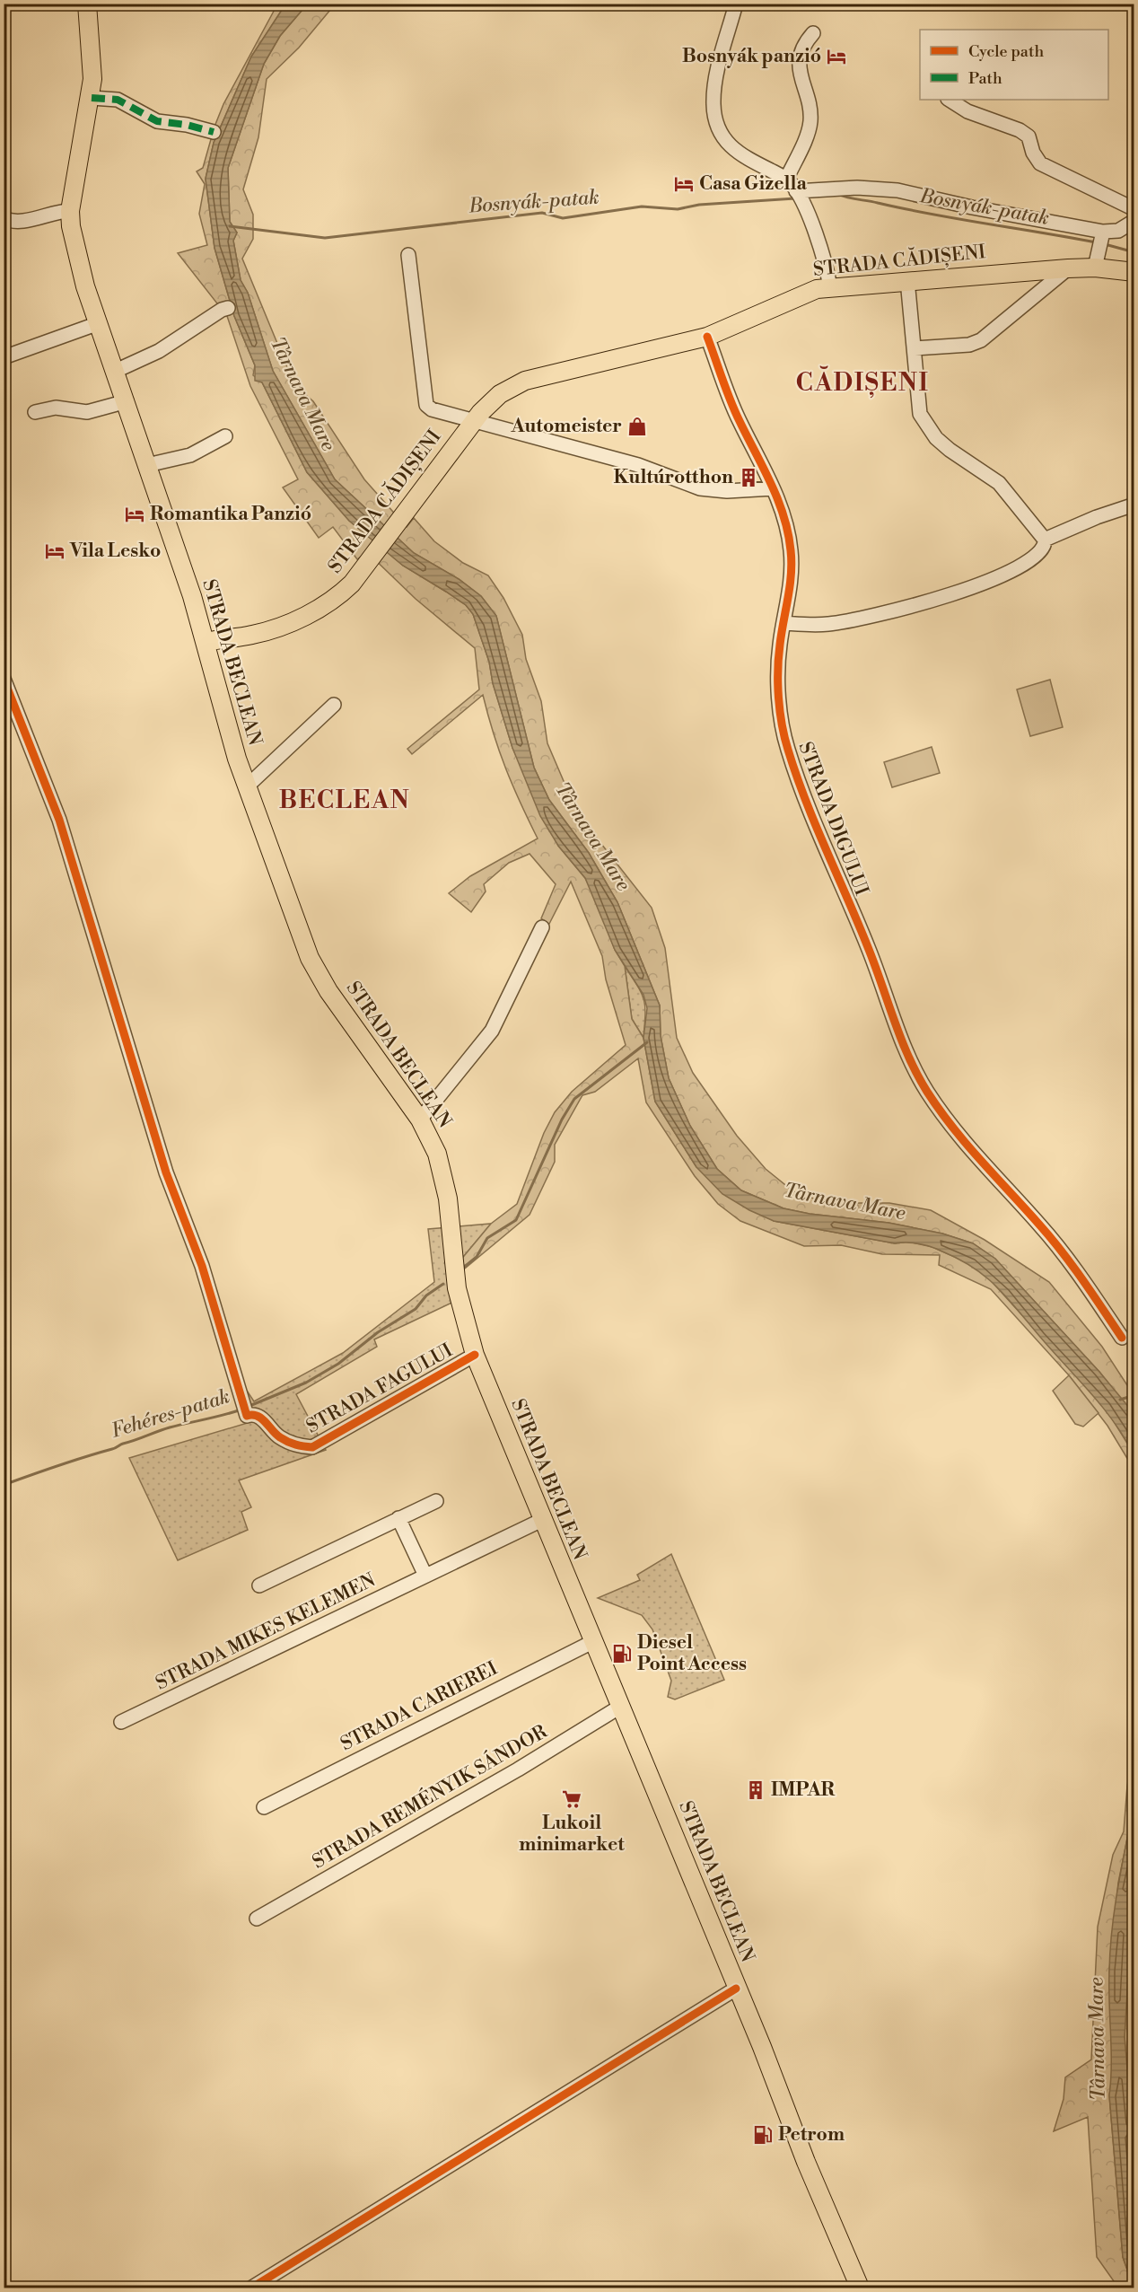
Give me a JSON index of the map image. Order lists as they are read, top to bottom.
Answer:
{
  "streets": {
    "main road": ["STRADA CĂDIȘENI", "STRADA BECLEAN"],
    "street": [
      "STRADA DIGULUI",
      "STRADA FAGULUI",
      "STRADA MIKES KELEMEN",
      "STRADA CARIEREI",
      "STRADA REMÉNYIK SÁNDOR"
    ]
  },
  "crossings": [
    ["STRADA CĂDIȘENI", "STRADA BECLEAN"],
    ["STRADA CĂDIȘENI", "STRADA DIGULUI"],
    ["STRADA BECLEAN", "STRADA FAGULUI"],
    ["STRADA BECLEAN", "STRADA MIKES KELEMEN"],
    ["STRADA BECLEAN", "STRADA CARIEREI"],
    ["STRADA BECLEAN", "STRADA REMÉNYIK SÁNDOR"]
  ],
  "districts": ["CĂDIȘENI", "BECLEAN"],
  "water": ["Bosnyák-patak", "Târnava Mare", "Fehéres-patak"],
  "places": {
    "hotel": [
      "Bosnyák panzió",
      "Casa Gizella",
      "Romantika Panzió",
      "Vila Lesko"
    ],
    "shop": ["Automeister"],
    "building": ["Kultúrotthon", "IMPAR"],
    "fuel station": ["Diesel Point Access", "Petrom"],
    "supermarket": ["Lukoil minimarket"]
  },
  "legend": ["Cycle path", "Path"]
}
